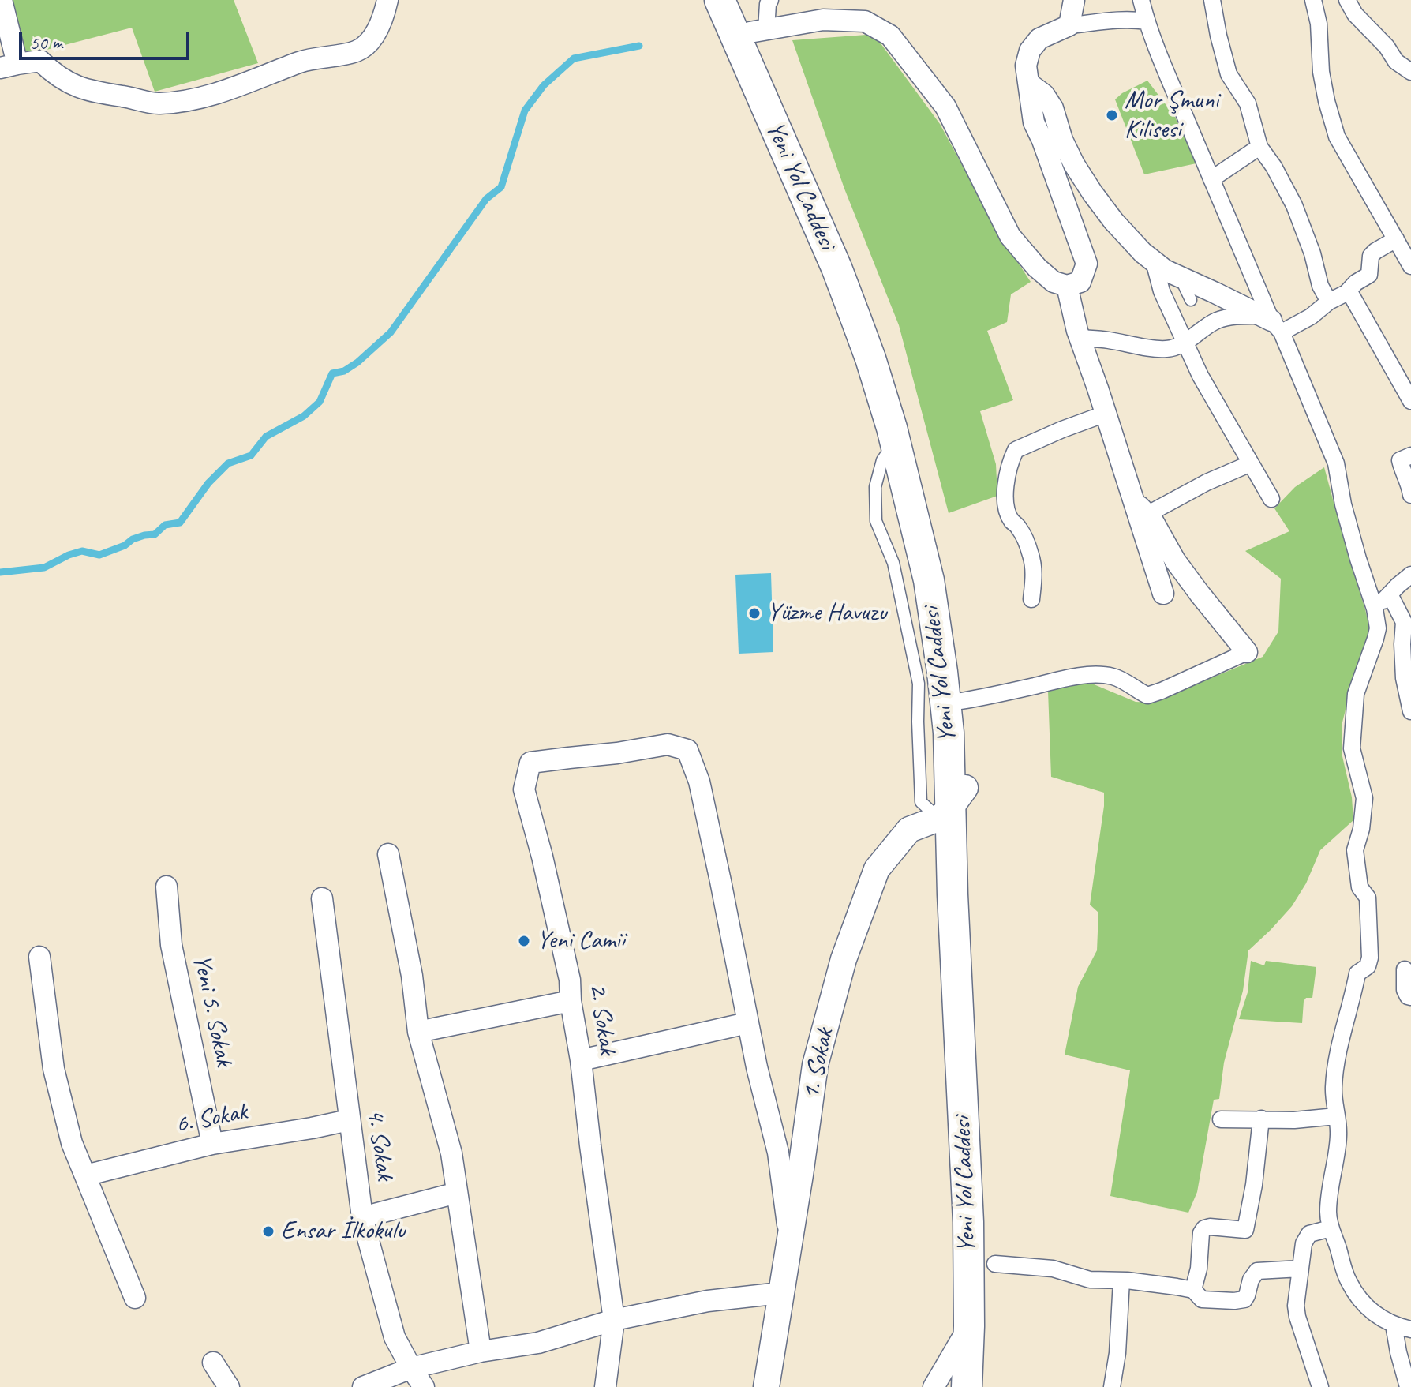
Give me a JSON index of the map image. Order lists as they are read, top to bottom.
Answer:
{
  "streets": {
    "main road": ["Yeni Yol Caddesi"],
    "street": [
      "Yeni 5. Sokak",
      "2. Sokak",
      "1. Sokak",
      "6. Sokak",
      "4. Sokak"
    ]
  },
  "crossings": [
    ["Yeni Yol Caddesi", "1. Sokak"],
    ["Yeni 5. Sokak", "6. Sokak"],
    ["6. Sokak", "4. Sokak"]
  ],
  "places": [
    "Mor Şmuni Kilisesi",
    "Yüzme Havuzu",
    "Yeni Camii",
    "Ensar İlkokulu"
  ],
  "scale_bar": "50 m"
}
